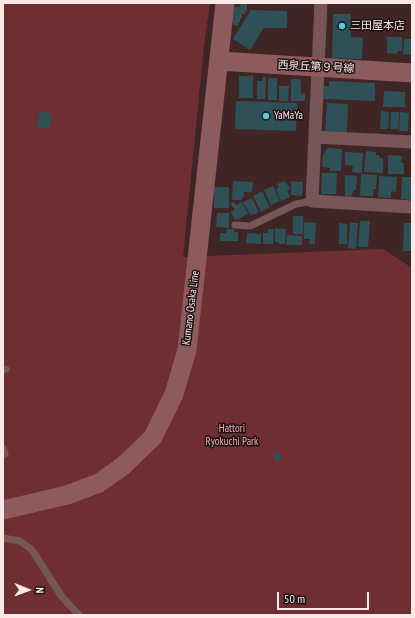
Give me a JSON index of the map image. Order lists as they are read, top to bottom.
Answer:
{
  "streets": {
    "main road": ["西泉丘第９号線", "Kumano Osaka Line"]
  },
  "crossings": [
    ["西泉丘第９号線", "Kumano Osaka Line"]
  ],
  "parks": ["Hattori Ryokuchi Park"],
  "places": ["三田屋本店", "YaMaYa"],
  "scale_bar": "50 m",
  "north": "right"
}
